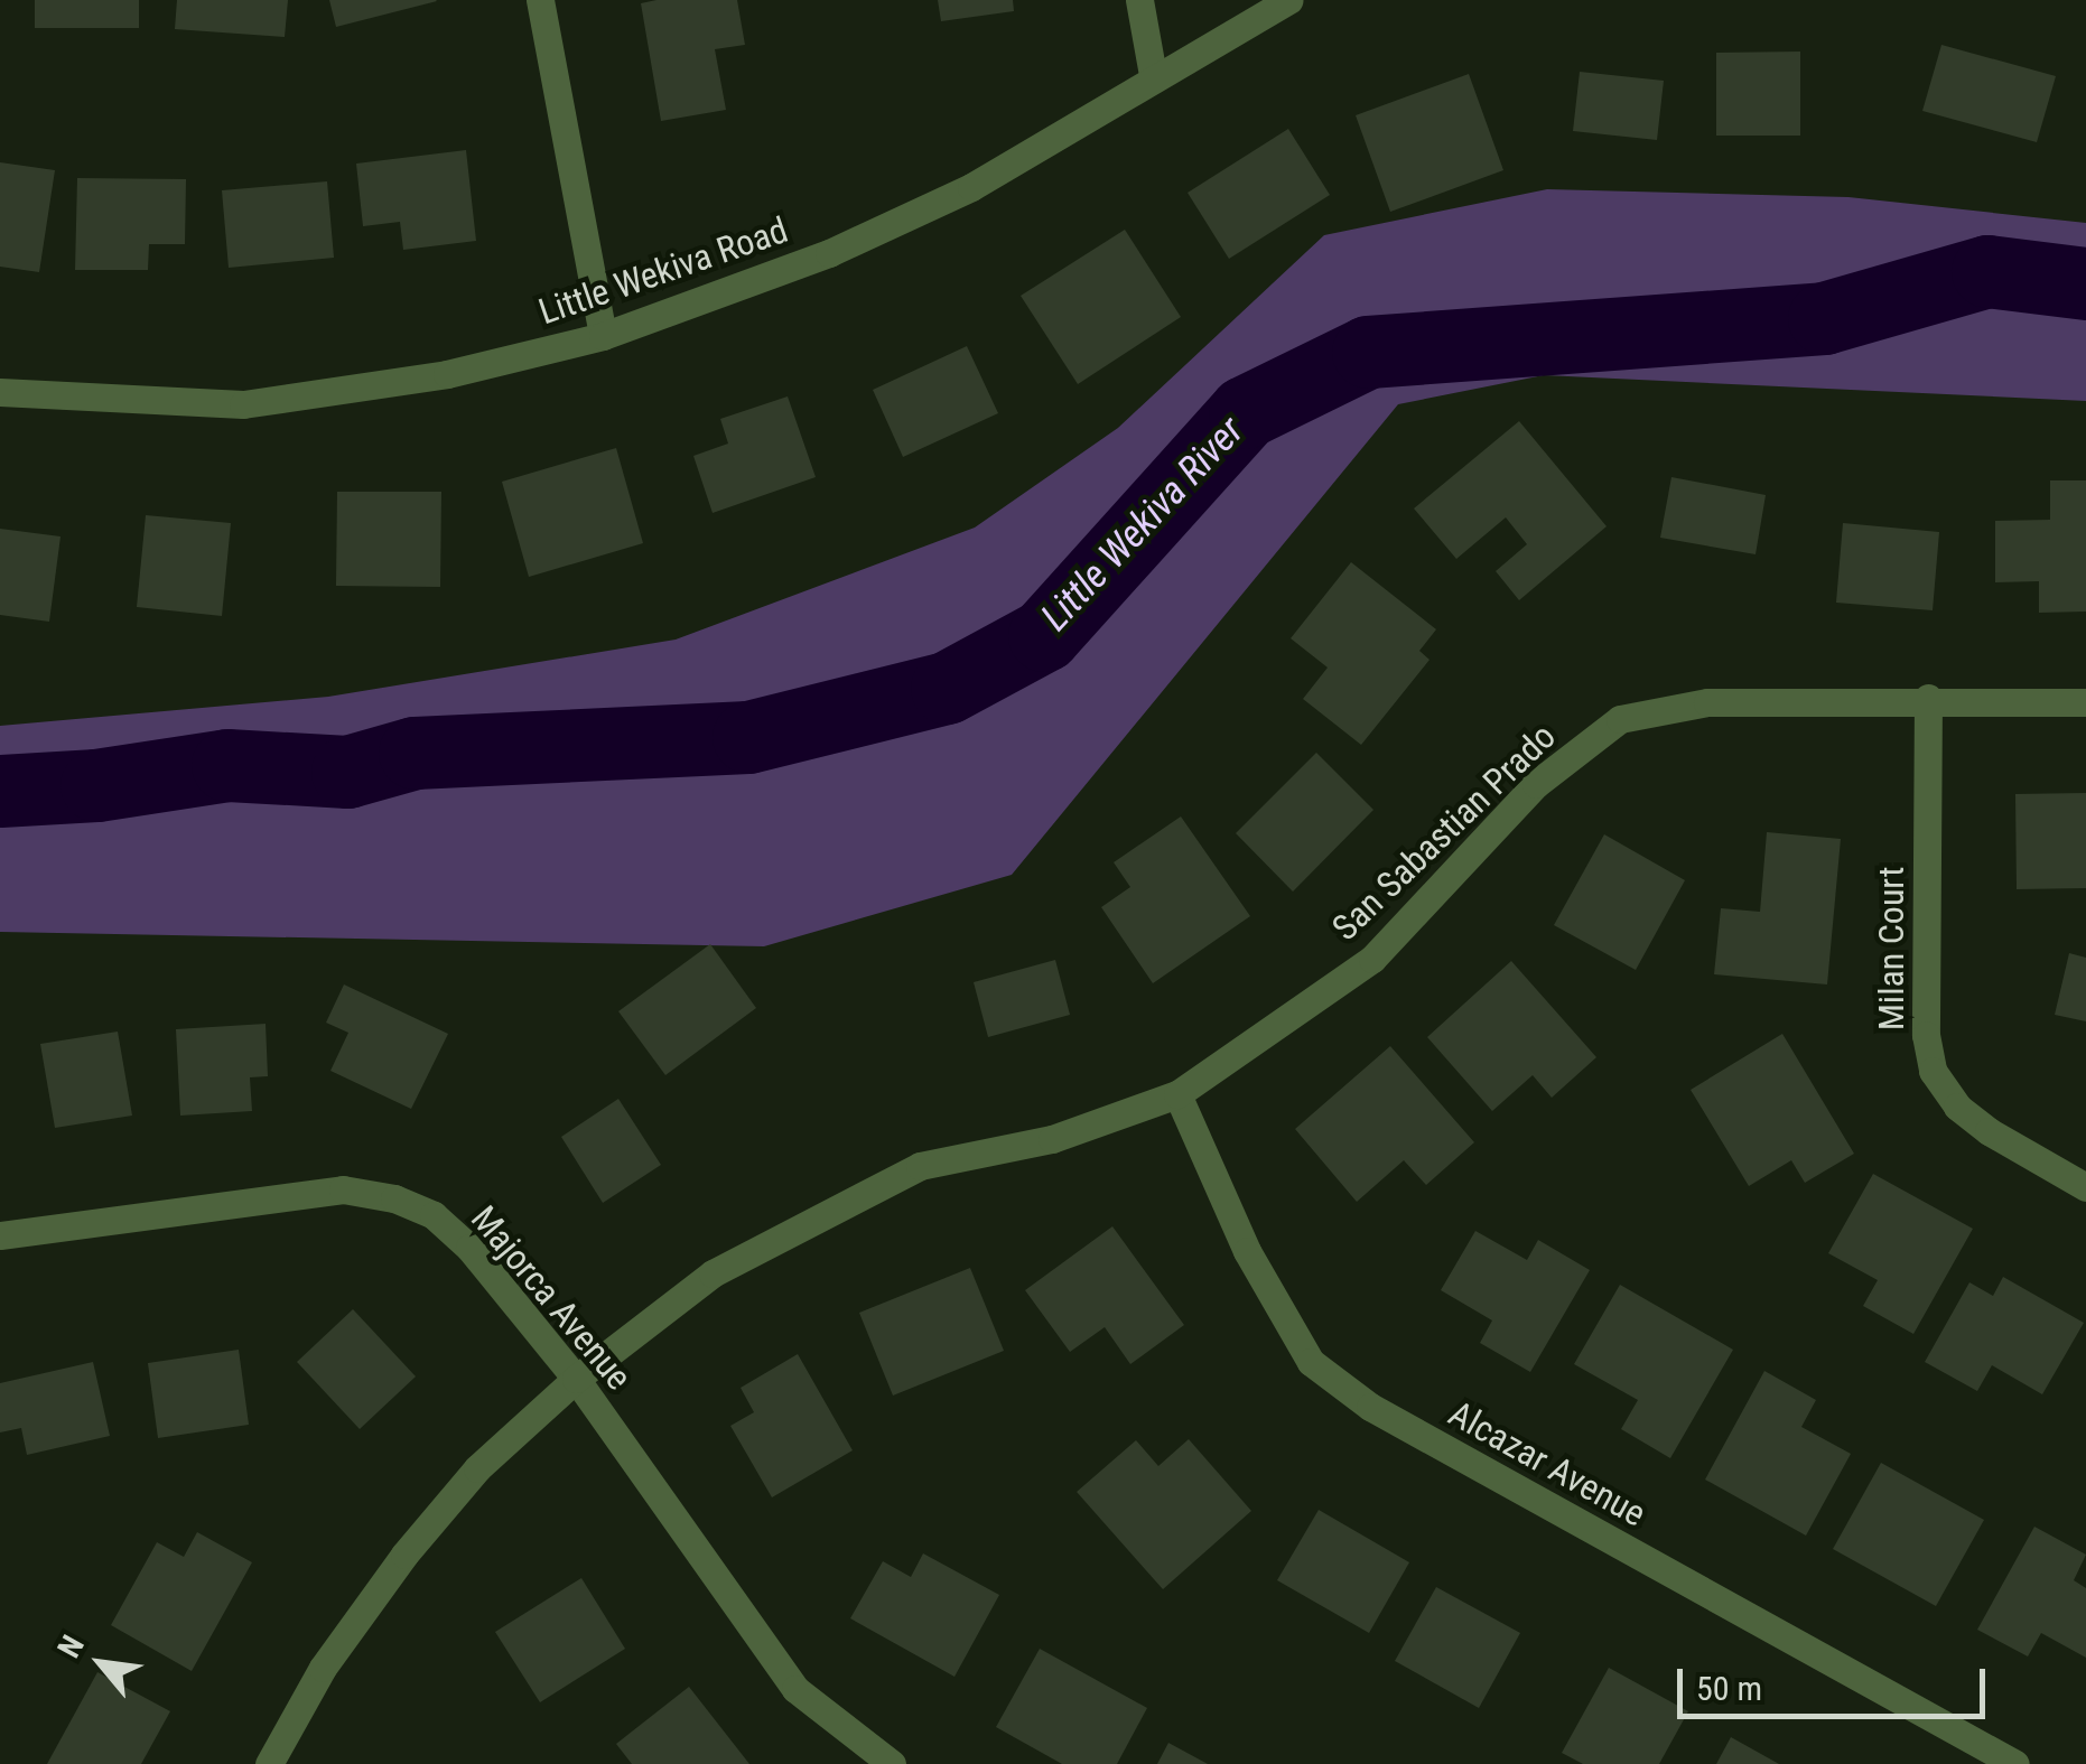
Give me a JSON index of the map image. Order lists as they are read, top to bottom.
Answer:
{
  "streets": {
    "street": [
      "Little Wekiva Road",
      "San Sabastian Prado",
      "Milan Court",
      "Majorca Avenue",
      "Alcazar Avenue"
    ]
  },
  "crossings": [
    ["San Sabastian Prado", "Milan Court"],
    ["San Sabastian Prado", "Majorca Avenue"],
    ["San Sabastian Prado", "Alcazar Avenue"]
  ],
  "water": ["Little Wekiva River"],
  "scale_bar": "50 m",
  "north": "top left"
}
